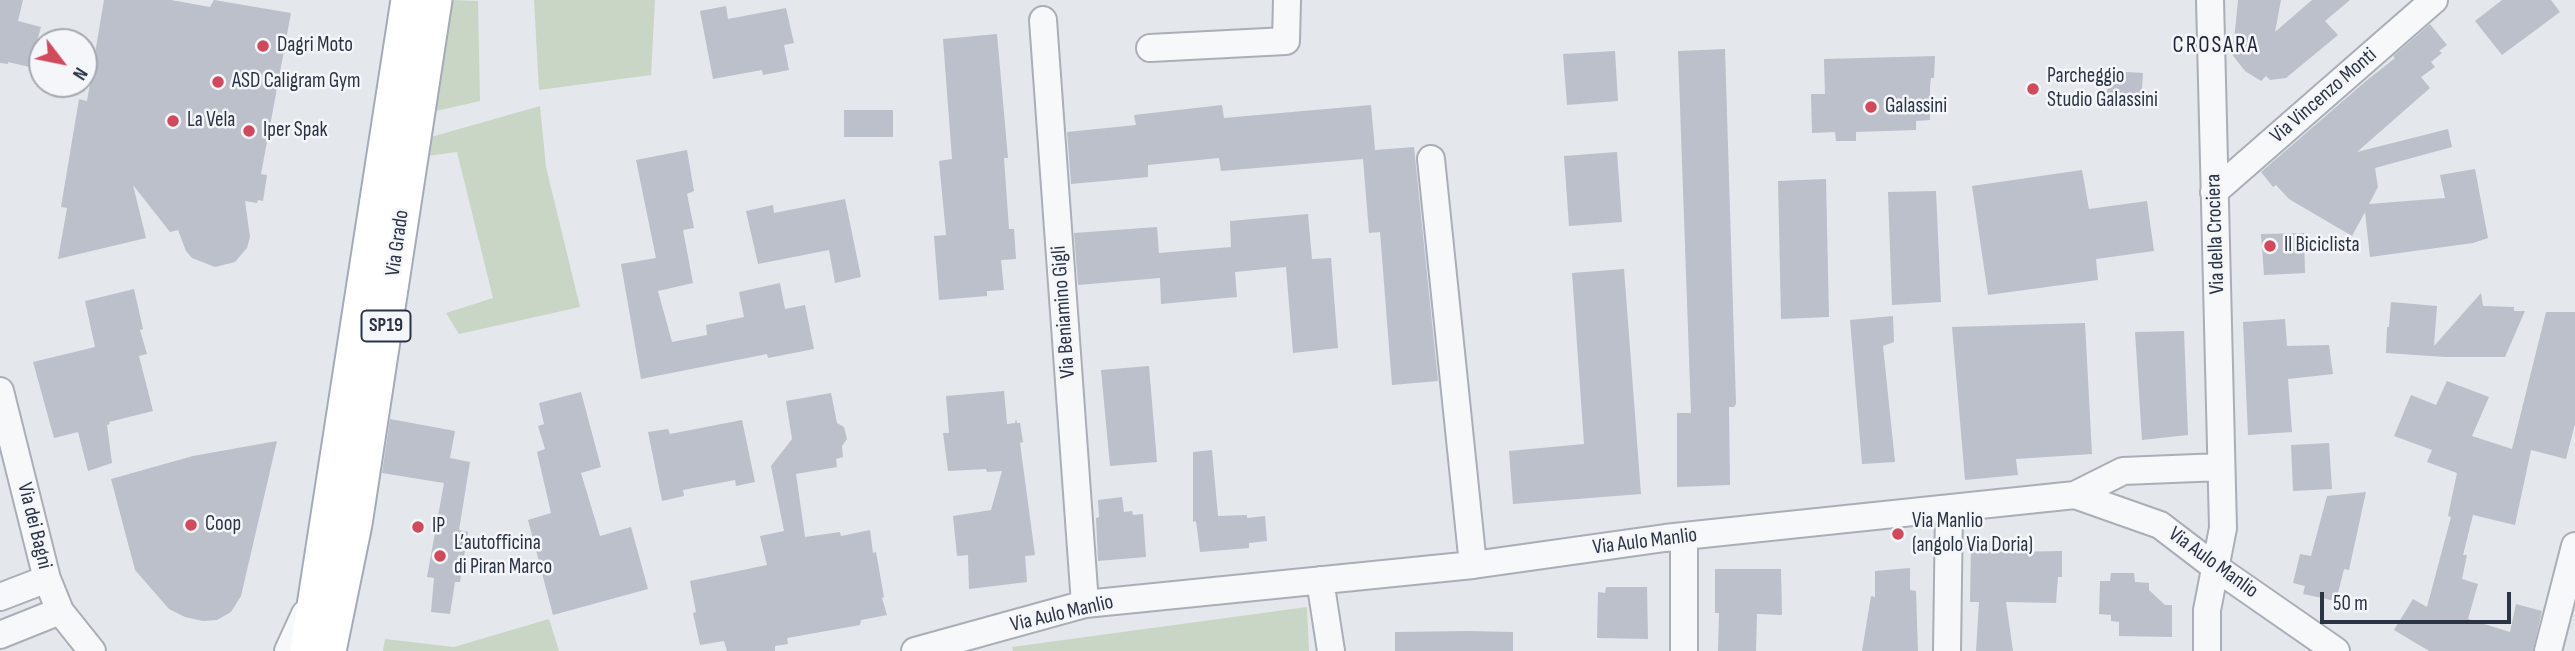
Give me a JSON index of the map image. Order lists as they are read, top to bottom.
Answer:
{
  "streets": {
    "main road": ["Via Grado", "SP19"],
    "street": [
      "Via Vincenzo Monti",
      "Via della Crociera",
      "Via Beniamino Gigli",
      "Via dei Bagni",
      "Via Aulo Manlio"
    ]
  },
  "crossings": [
    ["Via Vincenzo Monti", "Via della Crociera"],
    ["Via della Crociera", "Via Aulo Manlio"],
    ["Via Beniamino Gigli", "Via Aulo Manlio"]
  ],
  "districts": ["CROSARA"],
  "places": [
    "Dagri Moto",
    "ASD Caligram Gym",
    "Parcheggio Studio Galassini",
    "Galassini",
    "La Vela",
    "Iper Spak",
    "Il Biciclista",
    "Coop",
    "IP",
    "Via Manlio (angolo Via Doria)",
    "L’autofficina di Piran Marco"
  ],
  "scale_bar": "50 m",
  "north": "bottom right"
}
